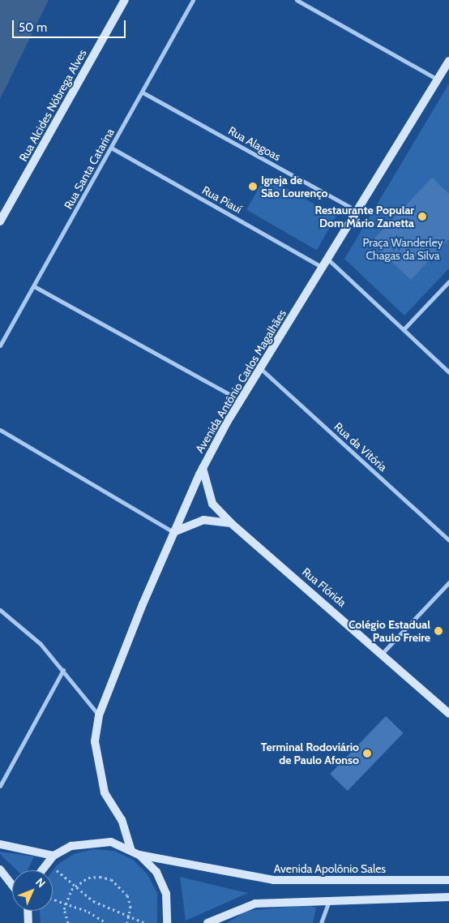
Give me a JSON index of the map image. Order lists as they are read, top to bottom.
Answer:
{
  "streets": {
    "street": [
      "Rua Alcides Nóbrega Alves",
      "Rua Alagoas",
      "Rua Santa Catarina",
      "Rua Piauí",
      "Avenida Antônio Carlos Magalhães",
      "Rua da Vitória",
      "Rua Flórida",
      "Avenida Apolônio Sales"
    ]
  },
  "crossings": [
    ["Rua Alagoas", "Rua Santa Catarina"],
    ["Rua Alagoas", "Avenida Antônio Carlos Magalhães"],
    ["Rua Santa Catarina", "Rua Piauí"],
    ["Rua Piauí", "Avenida Antônio Carlos Magalhães"],
    ["Avenida Antônio Carlos Magalhães", "Rua da Vitória"],
    ["Avenida Antônio Carlos Magalhães", "Rua Flórida"]
  ],
  "parks": ["Praça Wanderley Chagas da Silva"],
  "places": [
    "Igreja de São Lourenço",
    "Restaurante Popular Dom Mário Zanetta",
    "Colégio Estadual Paulo Freire",
    "Terminal Rodoviário de Paulo Afonso"
  ],
  "scale_bar": "50 m",
  "north": "top right"
}
